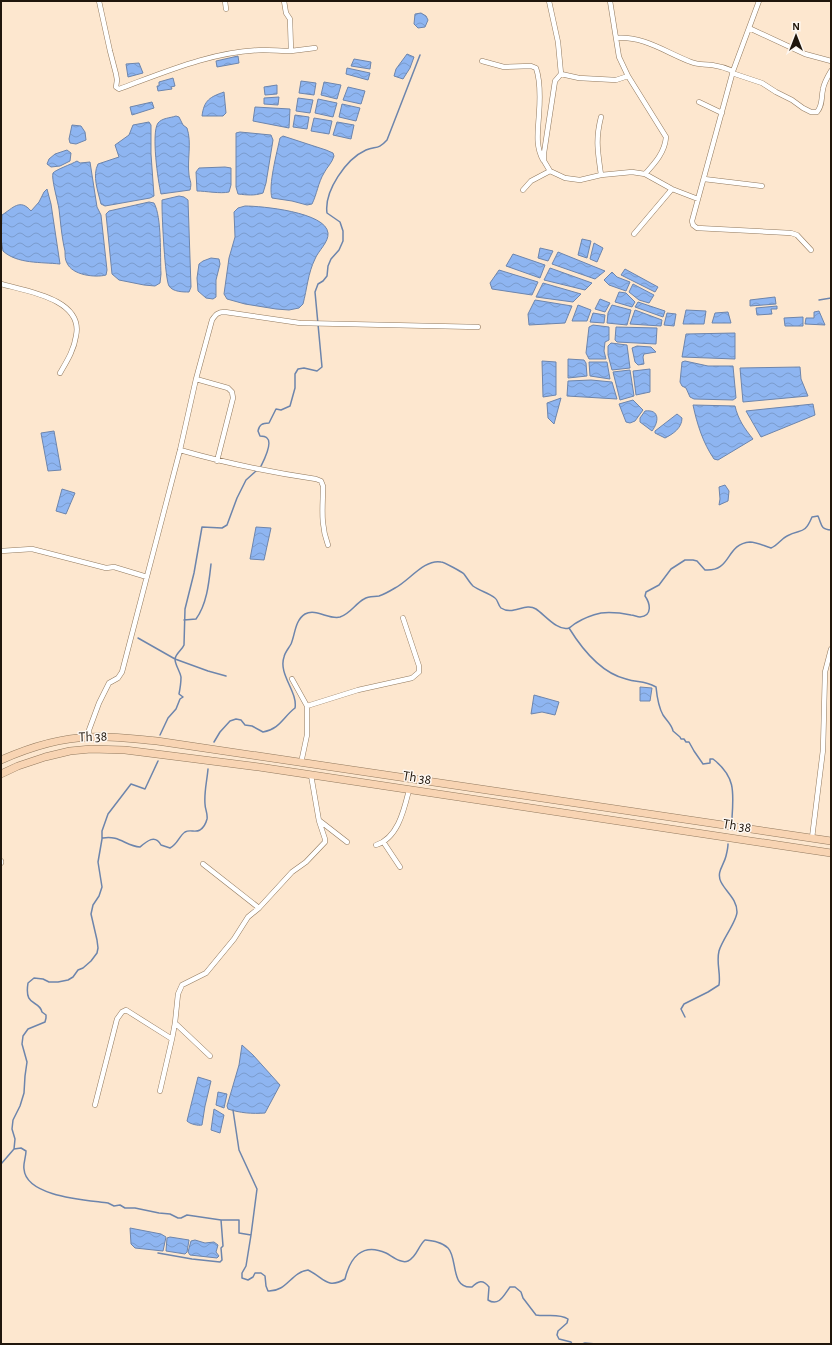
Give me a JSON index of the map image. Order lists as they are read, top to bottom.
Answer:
{
  "streets": {
    "street": ["Th 38"]
  },
  "north": "top"
}
